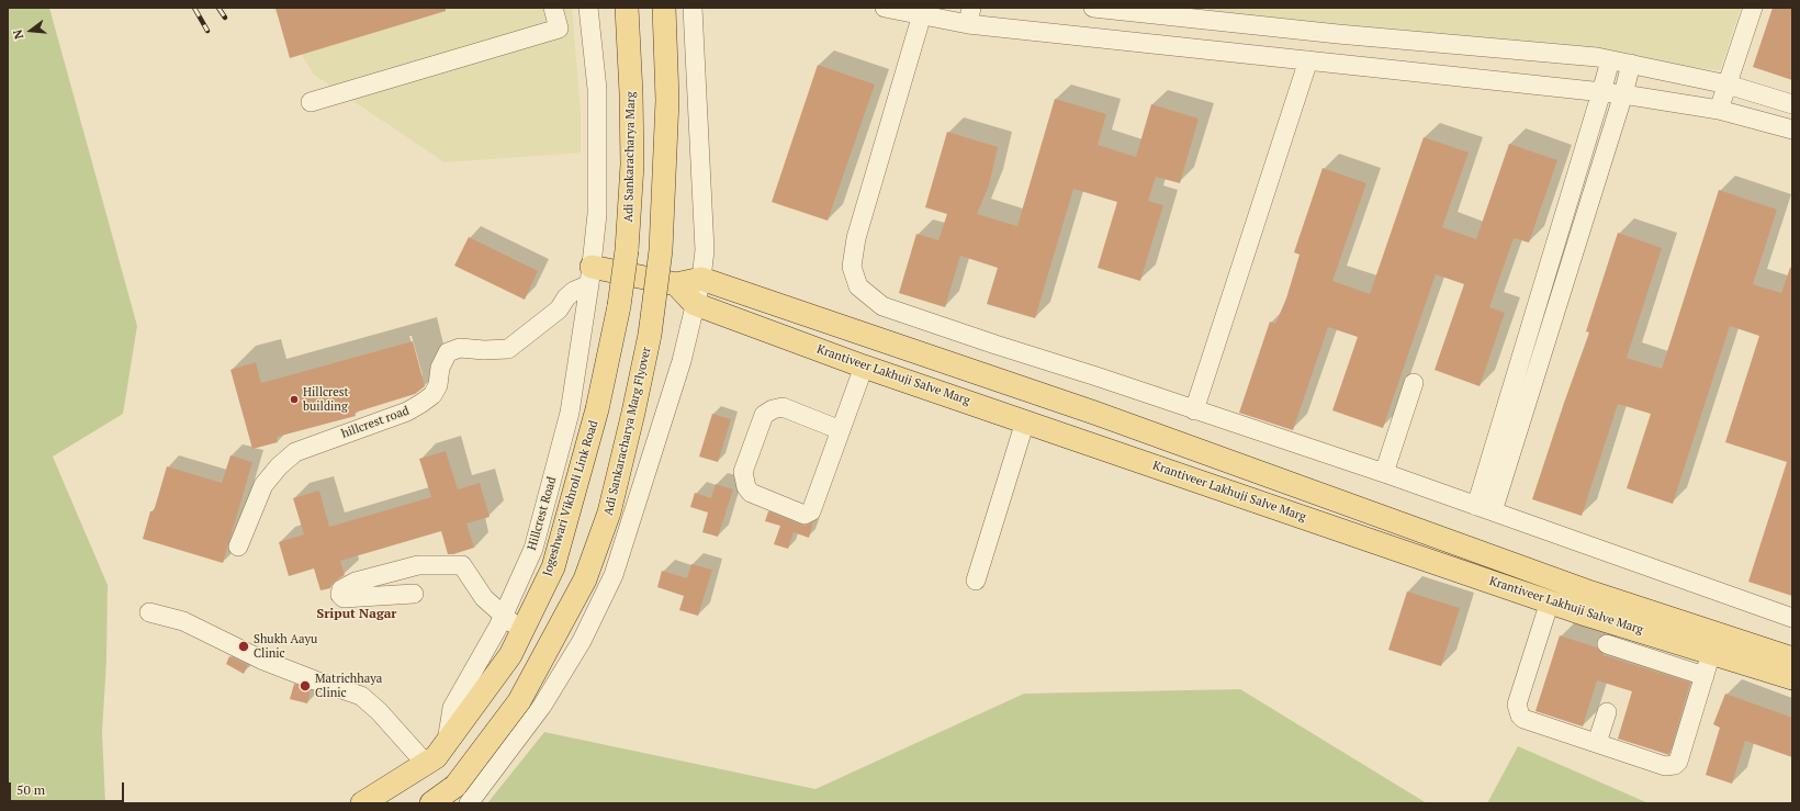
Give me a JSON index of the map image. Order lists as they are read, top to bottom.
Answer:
{
  "streets": {
    "main road": [
      "Adi Sankaracharya Marg",
      "Krantiveer Lakhuji Salve Marg",
      "Adi Sankaracharya Marg Flyover",
      "Jogeshwari Vikhroli Link Road"
    ],
    "street": ["hillcrest road", "Hillcrest Road"]
  },
  "crossings": [
    ["Adi Sankaracharya Marg", "Jogeshwari Vikhroli Link Road"],
    ["hillcrest road", "Hillcrest Road"],
    ["Jogeshwari Vikhroli Link Road", "Hillcrest Road"]
  ],
  "districts": ["Sriput Nagar"],
  "places": ["Hillcrest building", "Shukh Aayu Clinic", "Matrichhaya Clinic"],
  "scale_bar": "50 m",
  "north": "left"
}
